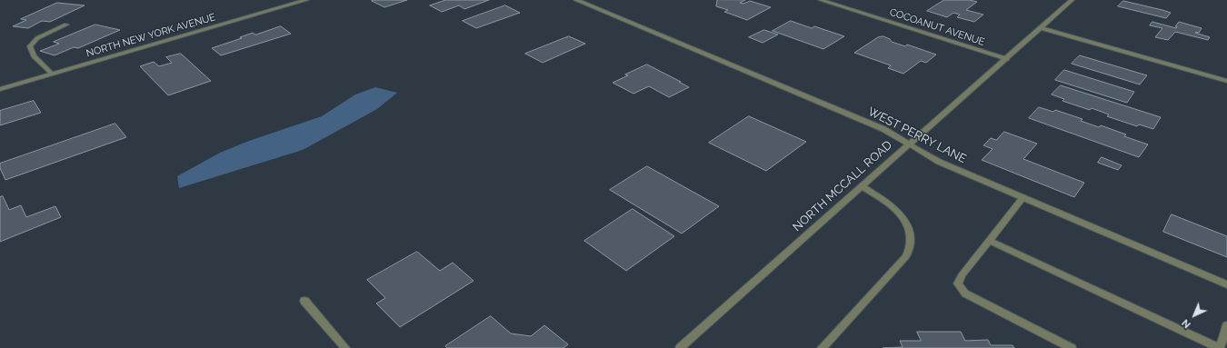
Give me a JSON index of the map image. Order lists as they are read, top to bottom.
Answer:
{
  "streets": {
    "street": [
      "COCOANUT AVENUE",
      "NORTH NEW YORK AVENUE",
      "WEST PERRY LANE",
      "NORTH MCCALL ROAD"
    ]
  },
  "crossings": [
    ["COCOANUT AVENUE", "NORTH MCCALL ROAD"],
    ["WEST PERRY LANE", "NORTH MCCALL ROAD"]
  ],
  "north": "bottom left"
}
